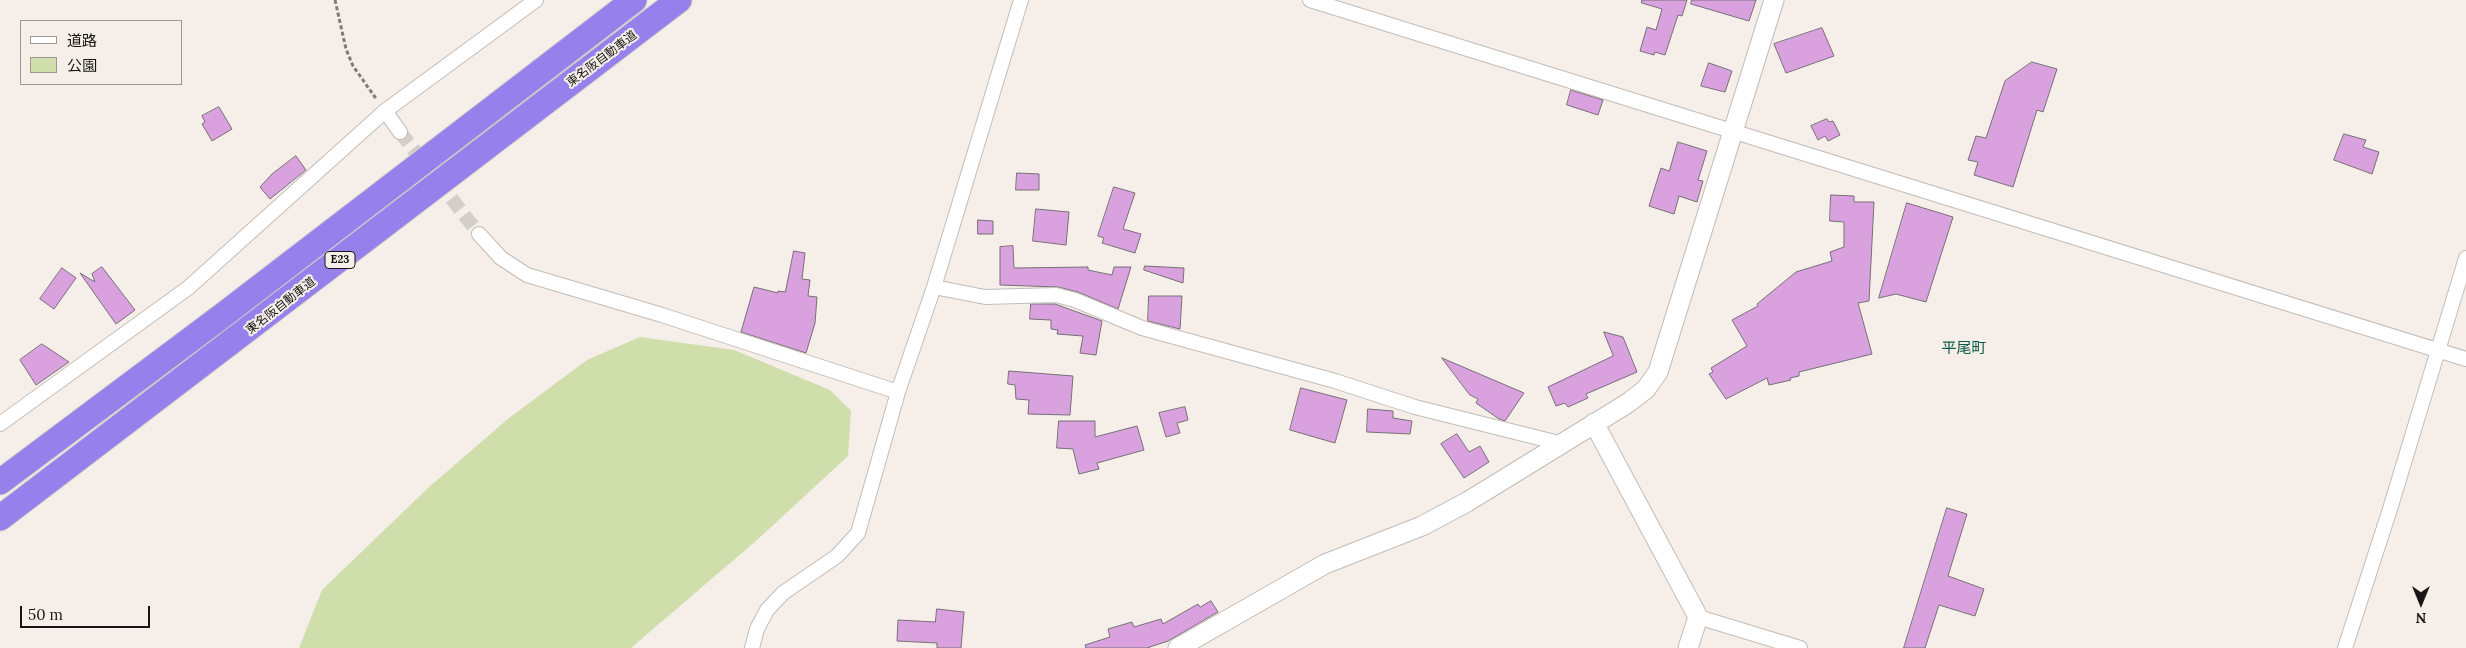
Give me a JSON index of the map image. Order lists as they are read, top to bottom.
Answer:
{
  "streets": {
    "highway": ["東名阪自動車道", "E23"]
  },
  "districts": ["平尾町"],
  "legend": ["道路", "公園"],
  "scale_bar": "50 m",
  "north": "bottom"
}
